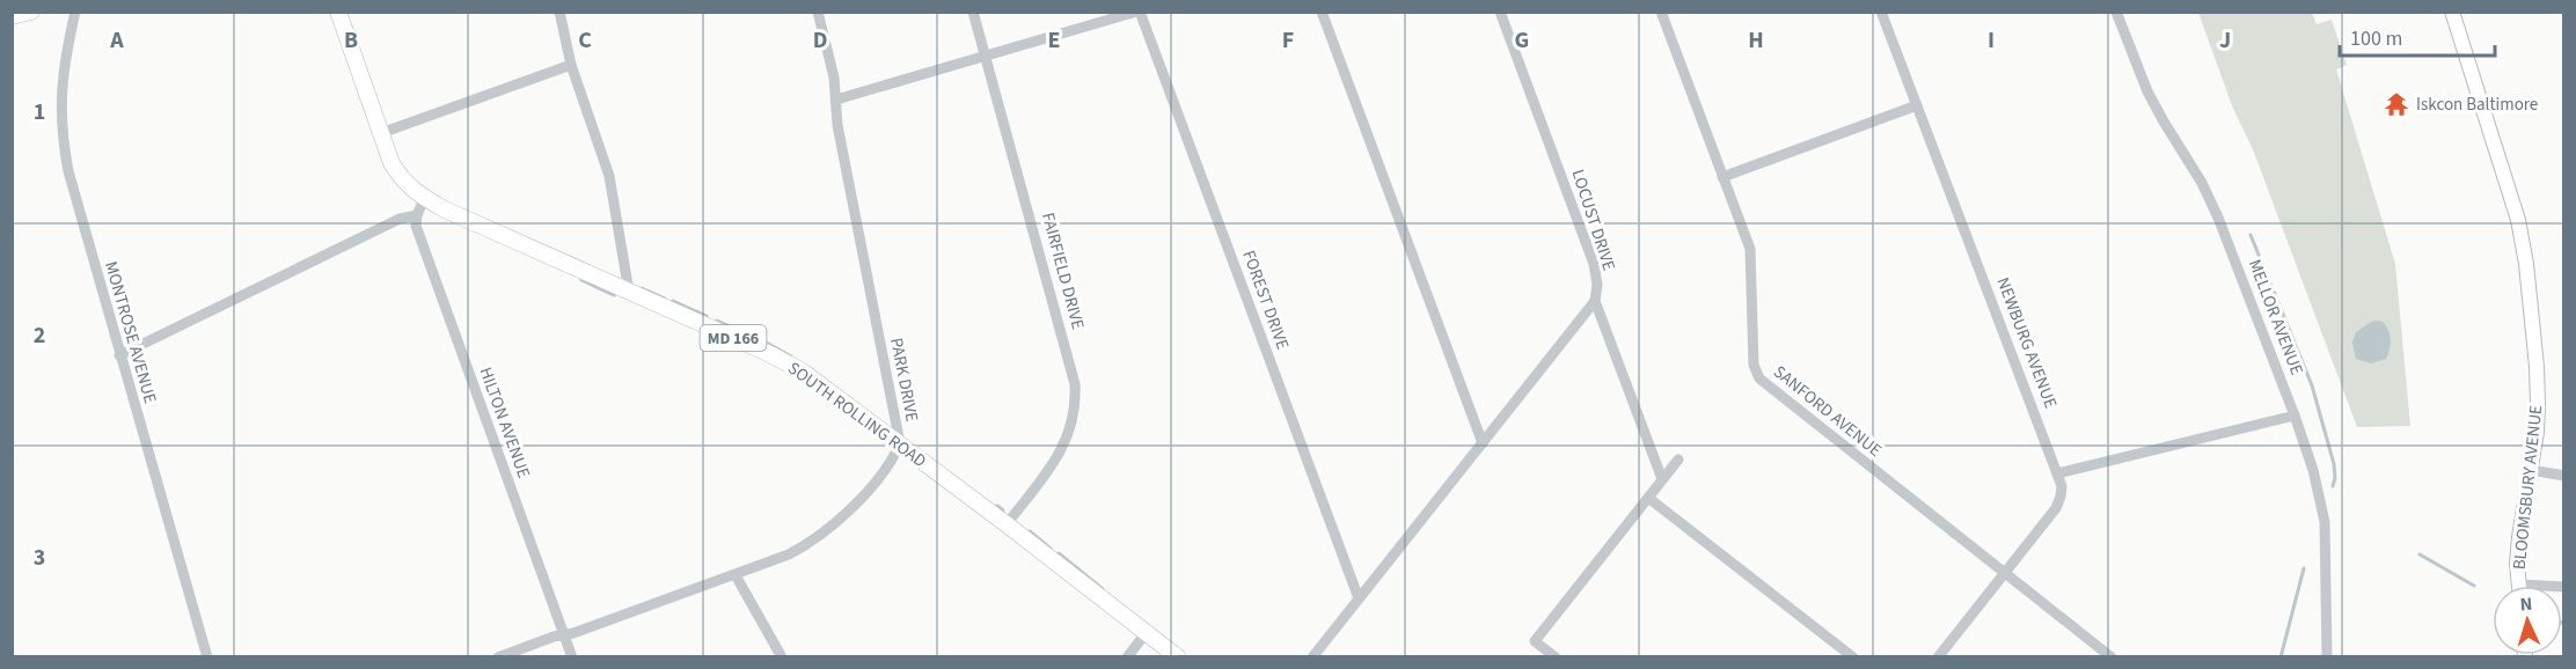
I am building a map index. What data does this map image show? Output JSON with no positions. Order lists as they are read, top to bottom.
{
  "streets": {
    "main road": ["MD 166", "SOUTH ROLLING ROAD", "BLOOMSBURY AVENUE"],
    "street": [
      "LOCUST DRIVE",
      "FAIRFIELD DRIVE",
      "FOREST DRIVE",
      "MELLOR AVENUE",
      "MONTROSE AVENUE",
      "NEWBURG AVENUE",
      "PARK DRIVE",
      "SANFORD AVENUE",
      "HILTON AVENUE"
    ]
  },
  "crossings": [
    ["FAIRFIELD DRIVE", "SOUTH ROLLING ROAD"],
    ["NEWBURG AVENUE", "SANFORD AVENUE"],
    ["PARK DRIVE", "SOUTH ROLLING ROAD"],
    ["PARK DRIVE", "HILTON AVENUE"]
  ],
  "places": {
    "temple": ["Iskcon Baltimore"]
  },
  "scale_bar": "100 m",
  "north": "top",
  "grid": {
    "columns": [
      "A",
      "B",
      "C",
      "D",
      "E",
      "F",
      "G",
      "H",
      "I",
      "J"
    ],
    "rows": ["1", "2", "3"]
  }
}
